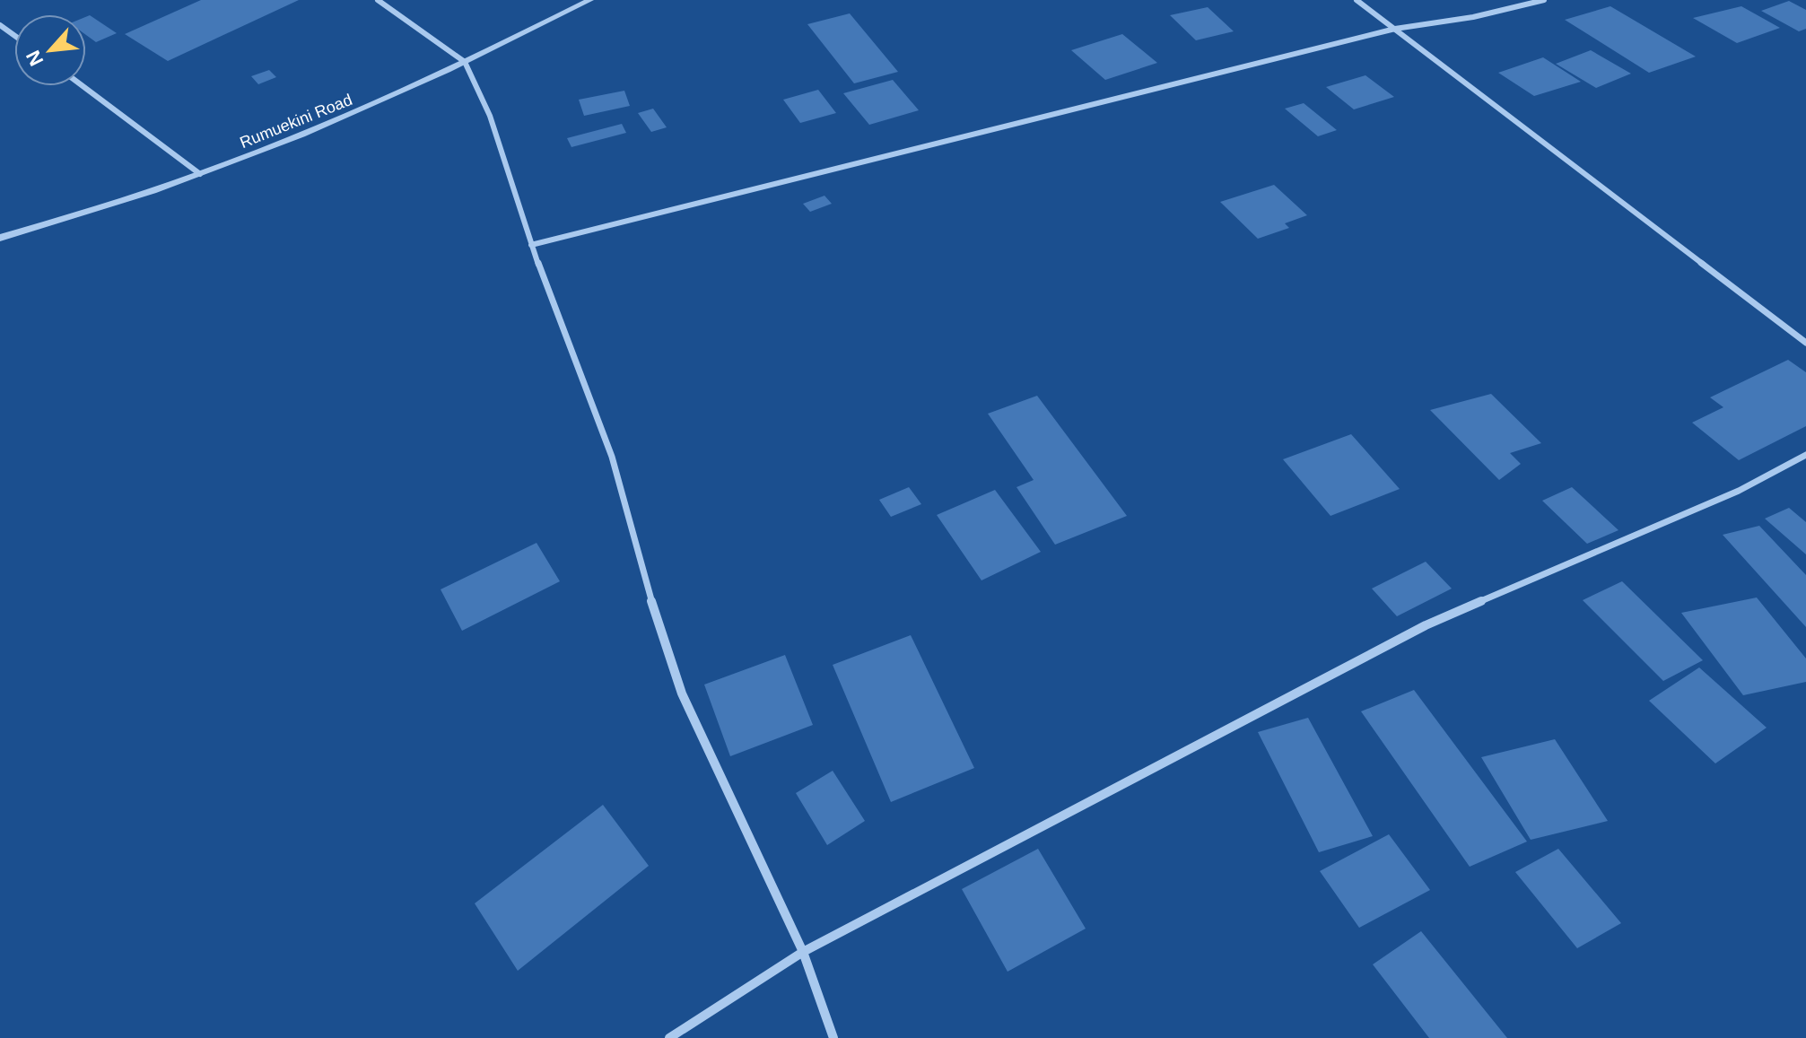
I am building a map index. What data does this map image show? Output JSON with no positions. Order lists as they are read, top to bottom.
{
  "streets": {
    "street": ["Rumuekini Road"]
  },
  "north": "bottom left"
}
